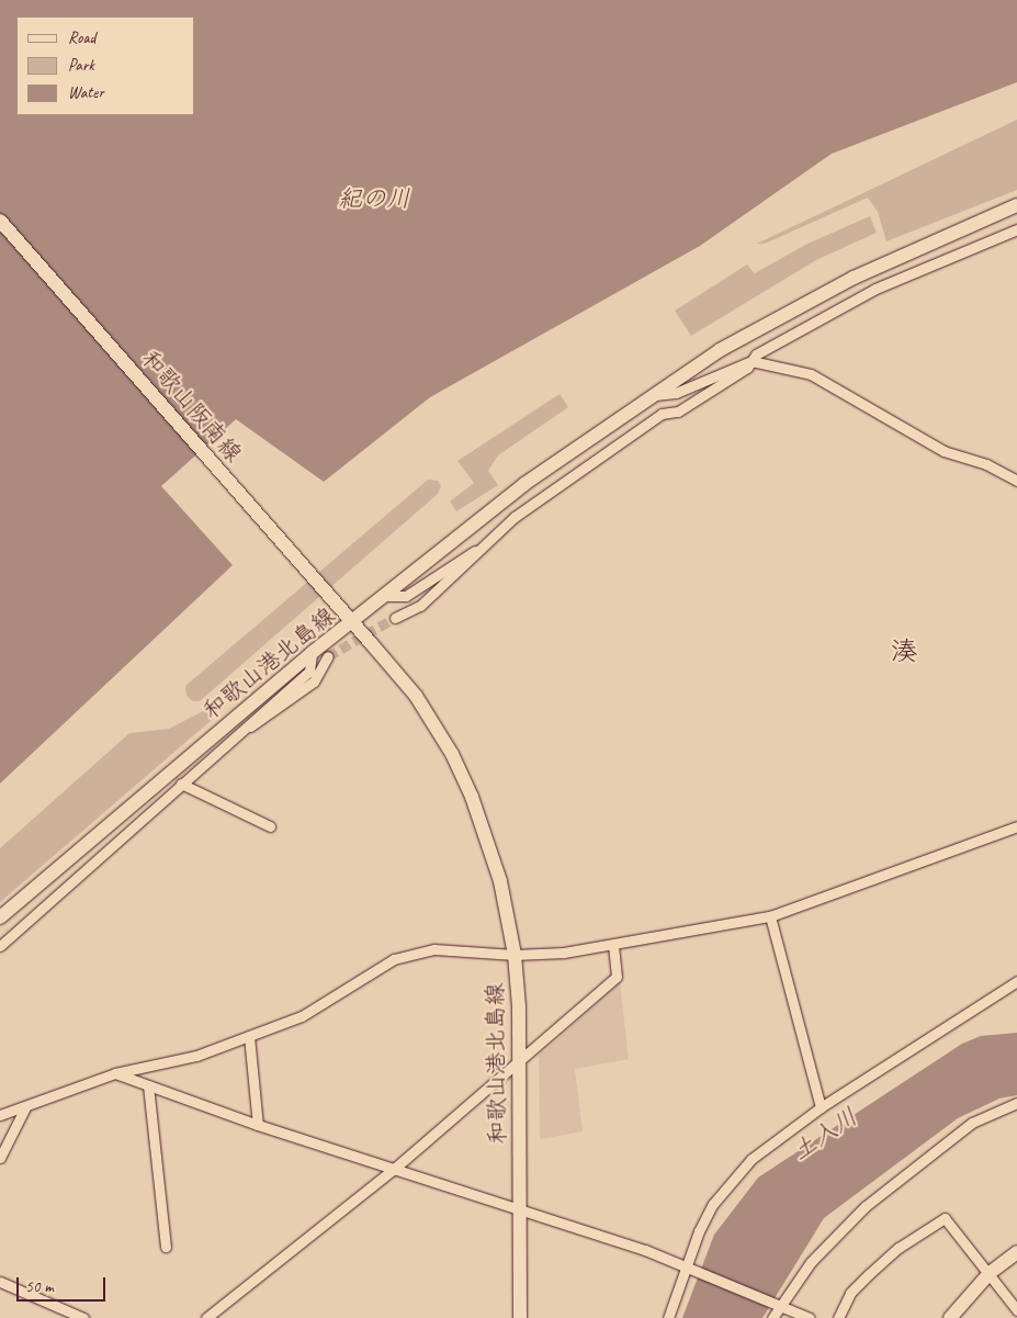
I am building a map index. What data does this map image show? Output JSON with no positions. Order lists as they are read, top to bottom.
{
  "streets": {
    "main road": ["和歌山阪南線", "和歌山港北島線"]
  },
  "crossings": [
    ["和歌山阪南線", "和歌山港北島線"]
  ],
  "districts": ["湊"],
  "water": ["紀の川", "土入川"],
  "legend": ["Road", "Park", "Water"],
  "scale_bar": "50 m"
}
